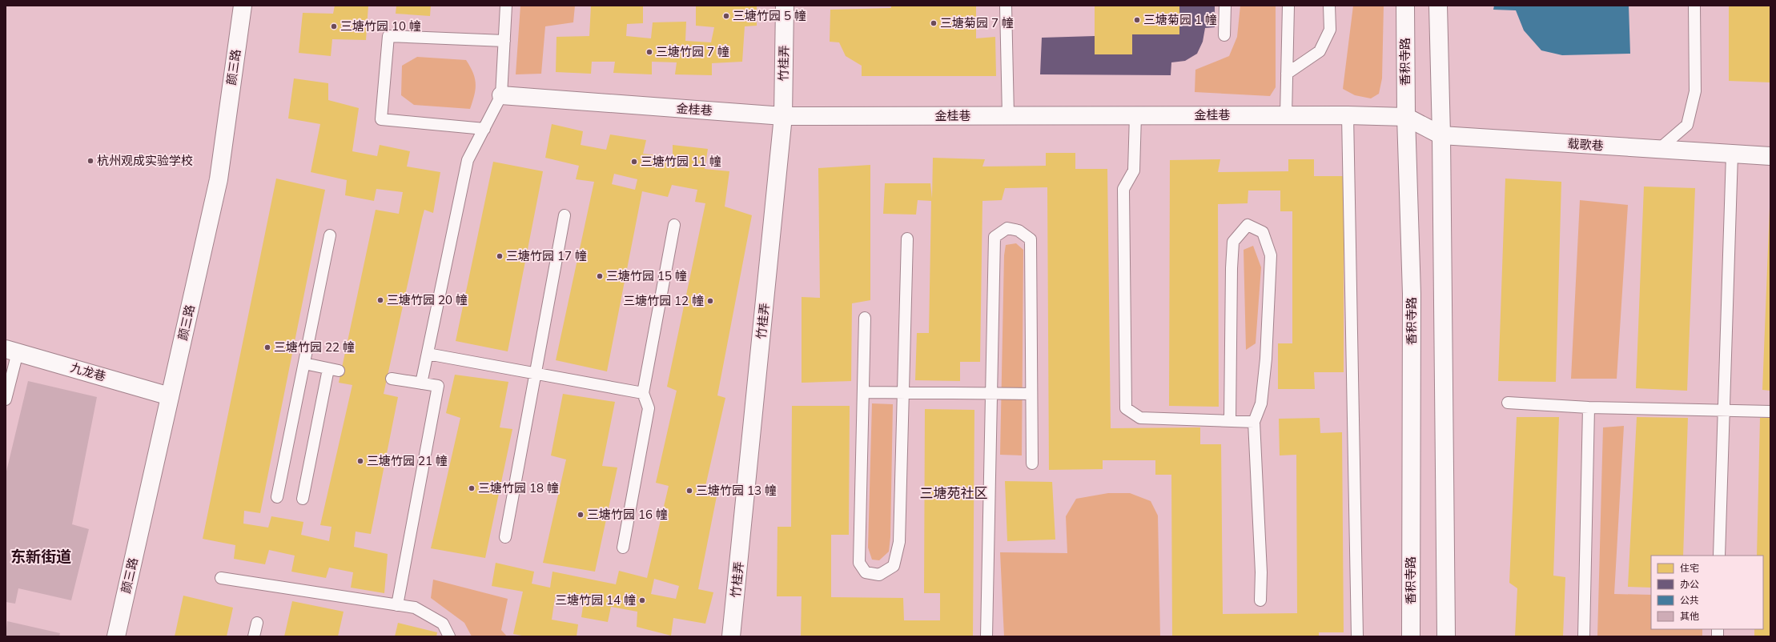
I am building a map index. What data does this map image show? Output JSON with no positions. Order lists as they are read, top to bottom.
{
  "streets": {
    "street": [
      "香积寺路",
      "竹桂弄",
      "颜三路",
      "金桂巷",
      "载歌巷",
      "九龙巷"
    ]
  },
  "crossings": [
    ["香积寺路", "金桂巷"],
    ["香积寺路", "载歌巷"],
    ["竹桂弄", "金桂巷"],
    ["颜三路", "九龙巷"],
    ["金桂巷", "载歌巷"]
  ],
  "districts": ["三塘苑社区", "东新街道"],
  "places": [
    "三塘竹园 5 幢",
    "三塘菊园 1 幢",
    "三塘菊园 7 幢",
    "三塘竹园 10 幢",
    "三塘竹园 7 幢",
    "杭州观成实验学校",
    "三塘竹园 11 幢",
    "三塘竹园 17 幢",
    "三塘竹园 15 幢",
    "三塘竹园 20 幢",
    "三塘竹园 12 幢",
    "三塘竹园 22 幢",
    "三塘竹园 21 幢",
    "三塘竹园 18 幢",
    "三塘竹园 13 幢",
    "三塘竹园 16 幢",
    "三塘竹园 14 幢"
  ],
  "legend": [
    "住宅",
    "办公",
    "公共",
    "其他"
  ]
}
